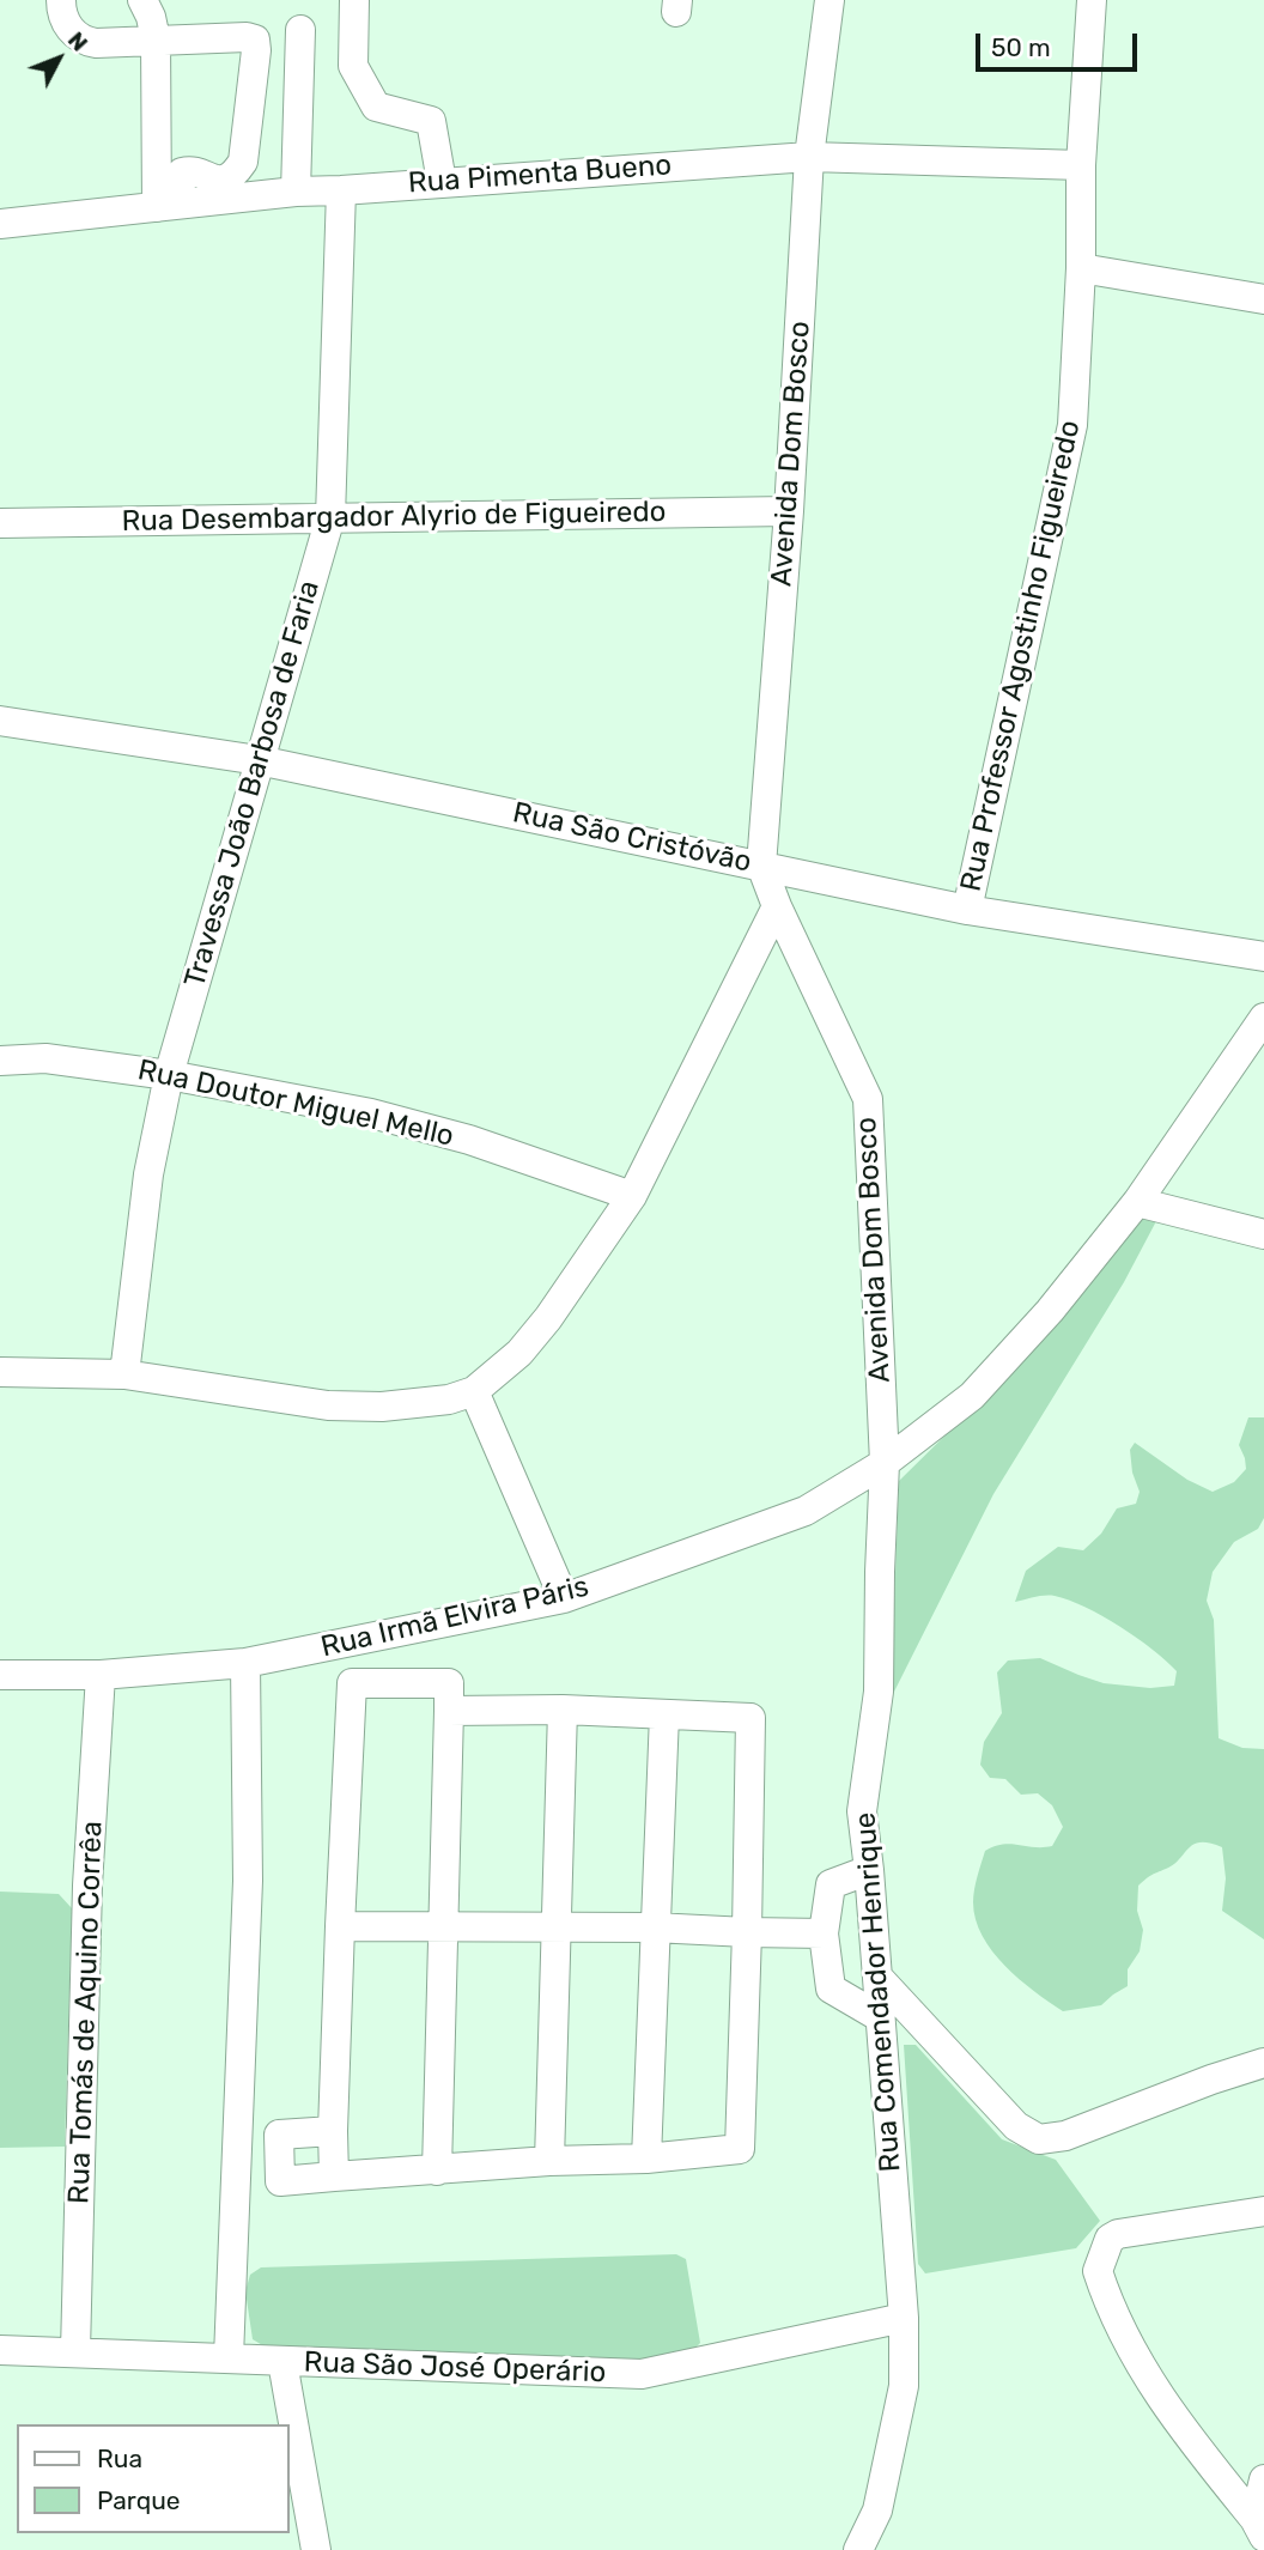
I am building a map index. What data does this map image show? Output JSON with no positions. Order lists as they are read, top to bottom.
{
  "streets": {
    "street": [
      "Rua Pimenta Bueno",
      "Avenida Dom Bosco",
      "Rua Desembargador Alyrio de Figueiredo",
      "Rua Professor Agostinho Figueiredo",
      "Travessa João Barbosa de Faria",
      "Rua São Cristóvão",
      "Rua Doutor Miguel Mello",
      "Rua Irmã Elvira Páris",
      "Rua Comendador Henrique",
      "Rua Tomás de Aquino Corrêa",
      "Rua São José Operário"
    ]
  },
  "crossings": [
    ["Rua Pimenta Bueno", "Avenida Dom Bosco"],
    ["Rua Pimenta Bueno", "Rua Professor Agostinho Figueiredo"],
    ["Rua Pimenta Bueno", "Travessa João Barbosa de Faria"],
    ["Avenida Dom Bosco", "Rua Desembargador Alyrio de Figueiredo"],
    ["Avenida Dom Bosco", "Rua São Cristóvão"],
    ["Avenida Dom Bosco", "Rua Irmã Elvira Páris"],
    ["Avenida Dom Bosco", "Rua Comendador Henrique"],
    ["Rua Desembargador Alyrio de Figueiredo", "Travessa João Barbosa de Faria"],
    ["Rua Professor Agostinho Figueiredo", "Rua São Cristóvão"],
    ["Travessa João Barbosa de Faria", "Rua São Cristóvão"],
    ["Travessa João Barbosa de Faria", "Rua Doutor Miguel Mello"],
    ["Rua Irmã Elvira Páris", "Rua Comendador Henrique"],
    ["Rua Irmã Elvira Páris", "Rua Tomás de Aquino Corrêa"],
    ["Rua Comendador Henrique", "Rua São José Operário"],
    ["Rua Tomás de Aquino Corrêa", "Rua São José Operário"]
  ],
  "legend": ["Rua", "Parque"],
  "scale_bar": "50 m",
  "north": "top right"
}
